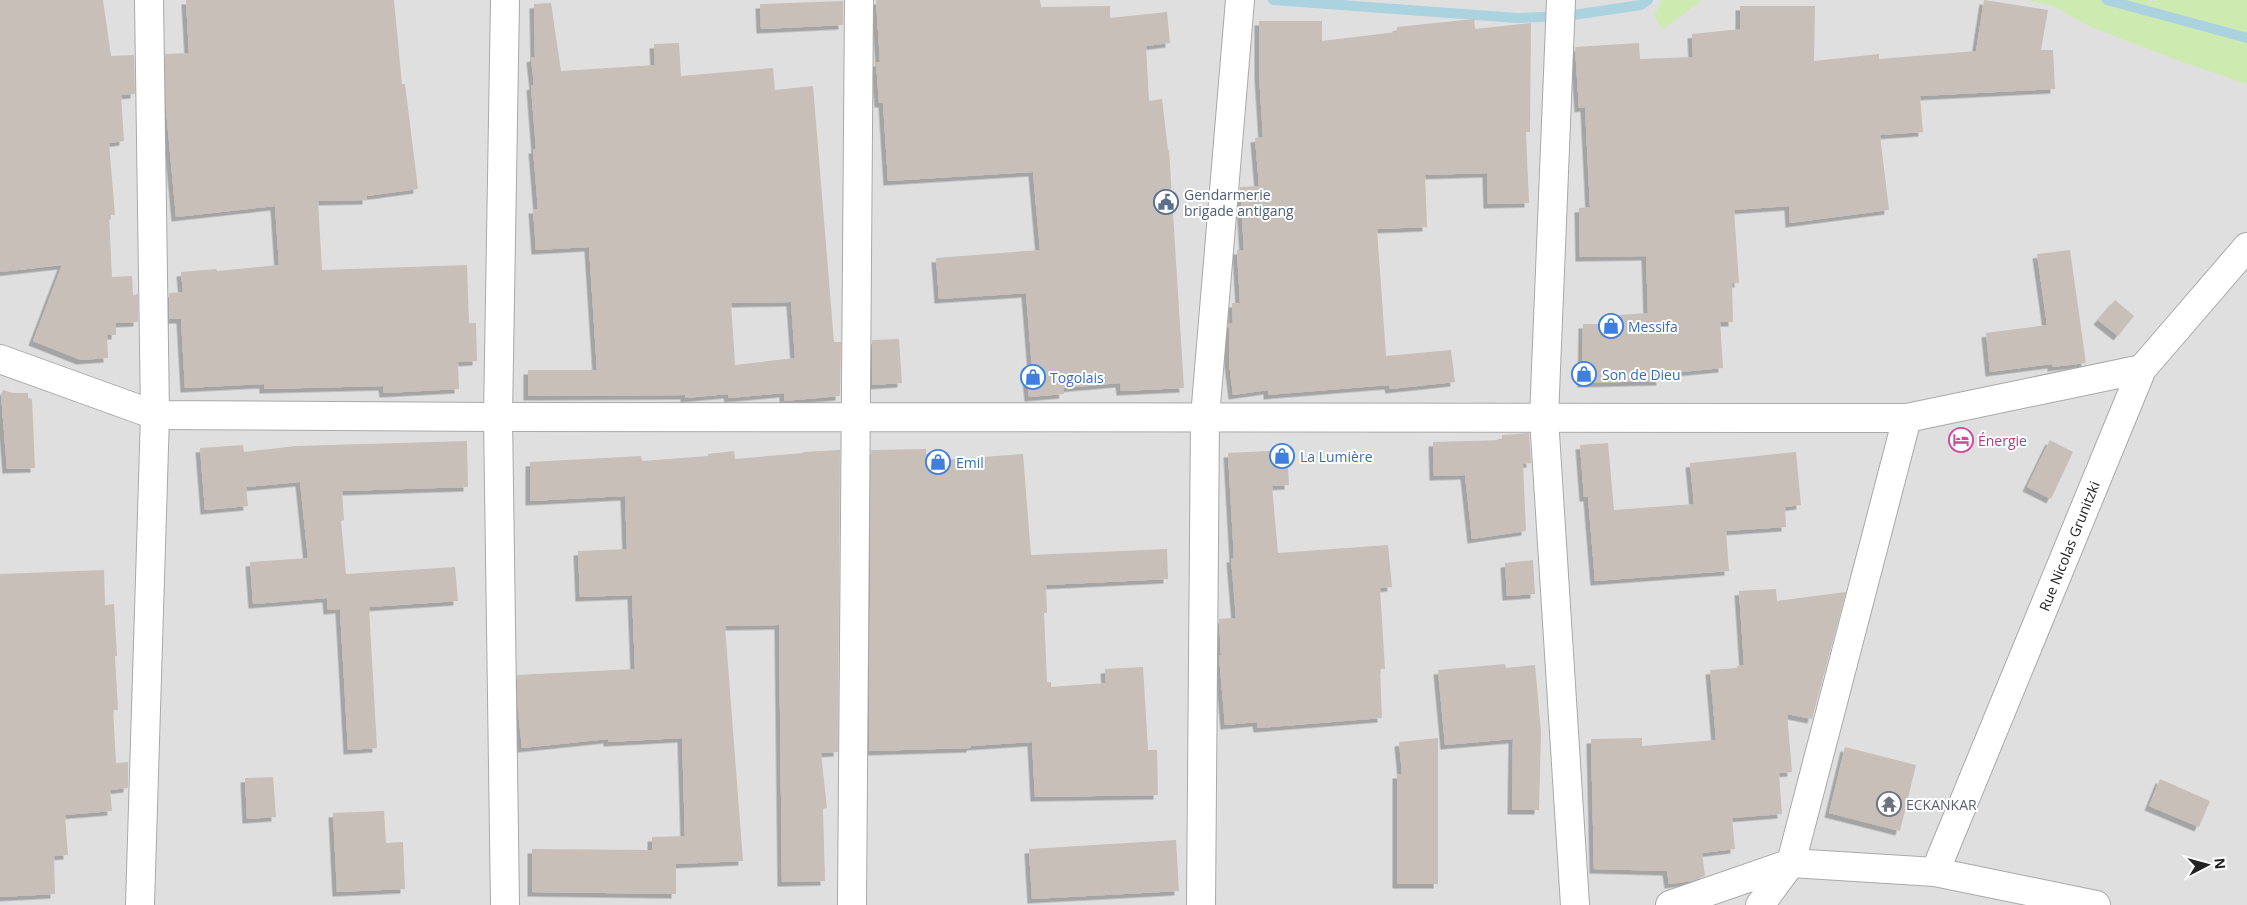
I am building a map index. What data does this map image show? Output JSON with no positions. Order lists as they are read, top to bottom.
{
  "streets": {
    "street": ["Rue Nicolas Grunitzki"]
  },
  "places": {
    "public building": ["Gendarmerie brigade antigang"],
    "shop": [
      "Messifa",
      "Son de Dieu",
      "Togolais",
      "La Lumière",
      "Emil"
    ],
    "hotel": ["Énergie"],
    "temple": ["ECKANKAR"]
  },
  "north": "right"
}
